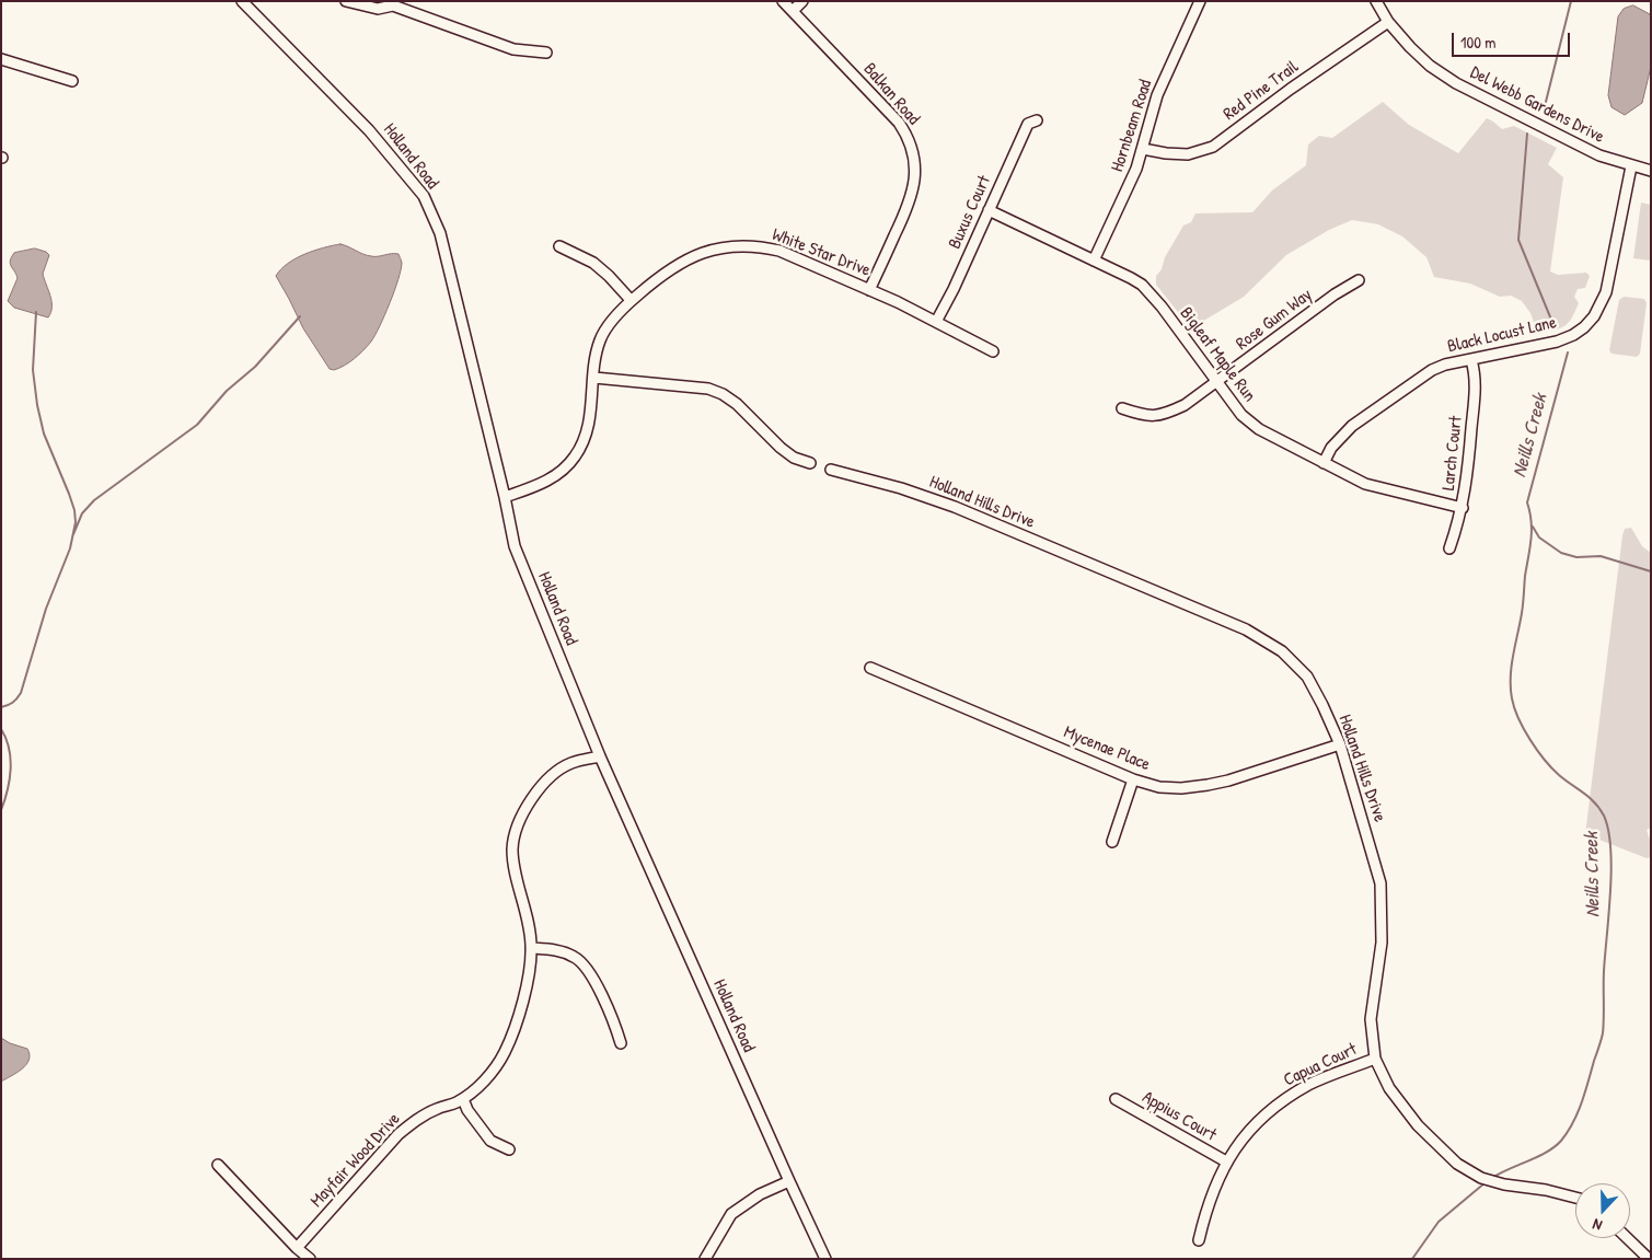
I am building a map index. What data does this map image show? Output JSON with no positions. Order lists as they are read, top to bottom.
{
  "streets": {
    "street": [
      "Red Pine Trail",
      "Balkan Road",
      "Del Webb Gardens Drive",
      "Hornbeam Road",
      "Holland Road",
      "Buxus Court",
      "White Star Drive",
      "Rose Gum Way",
      "Black Locust Lane",
      "Bigleaf Maple Run",
      "Larch Court",
      "Holland Hills Drive",
      "Mycenae Place",
      "Capua Court",
      "Appius Court",
      "Mayfair Wood Drive"
    ]
  },
  "crossings": [
    ["Red Pine Trail", "Del Webb Gardens Drive"],
    ["Red Pine Trail", "Hornbeam Road"],
    ["Balkan Road", "White Star Drive"],
    ["Del Webb Gardens Drive", "Black Locust Lane"],
    ["Hornbeam Road", "Bigleaf Maple Run"],
    ["Holland Road", "White Star Drive"],
    ["Holland Road", "Mayfair Wood Drive"],
    ["Buxus Court", "White Star Drive"],
    ["Buxus Court", "Bigleaf Maple Run"],
    ["Rose Gum Way", "Bigleaf Maple Run"],
    ["Black Locust Lane", "Bigleaf Maple Run"],
    ["Black Locust Lane", "Larch Court"],
    ["Bigleaf Maple Run", "Larch Court"],
    ["Holland Hills Drive", "Mycenae Place"],
    ["Holland Hills Drive", "Capua Court"],
    ["Capua Court", "Appius Court"]
  ],
  "water": ["Neills Creek"],
  "scale_bar": "100 m",
  "north": "bottom"
}
